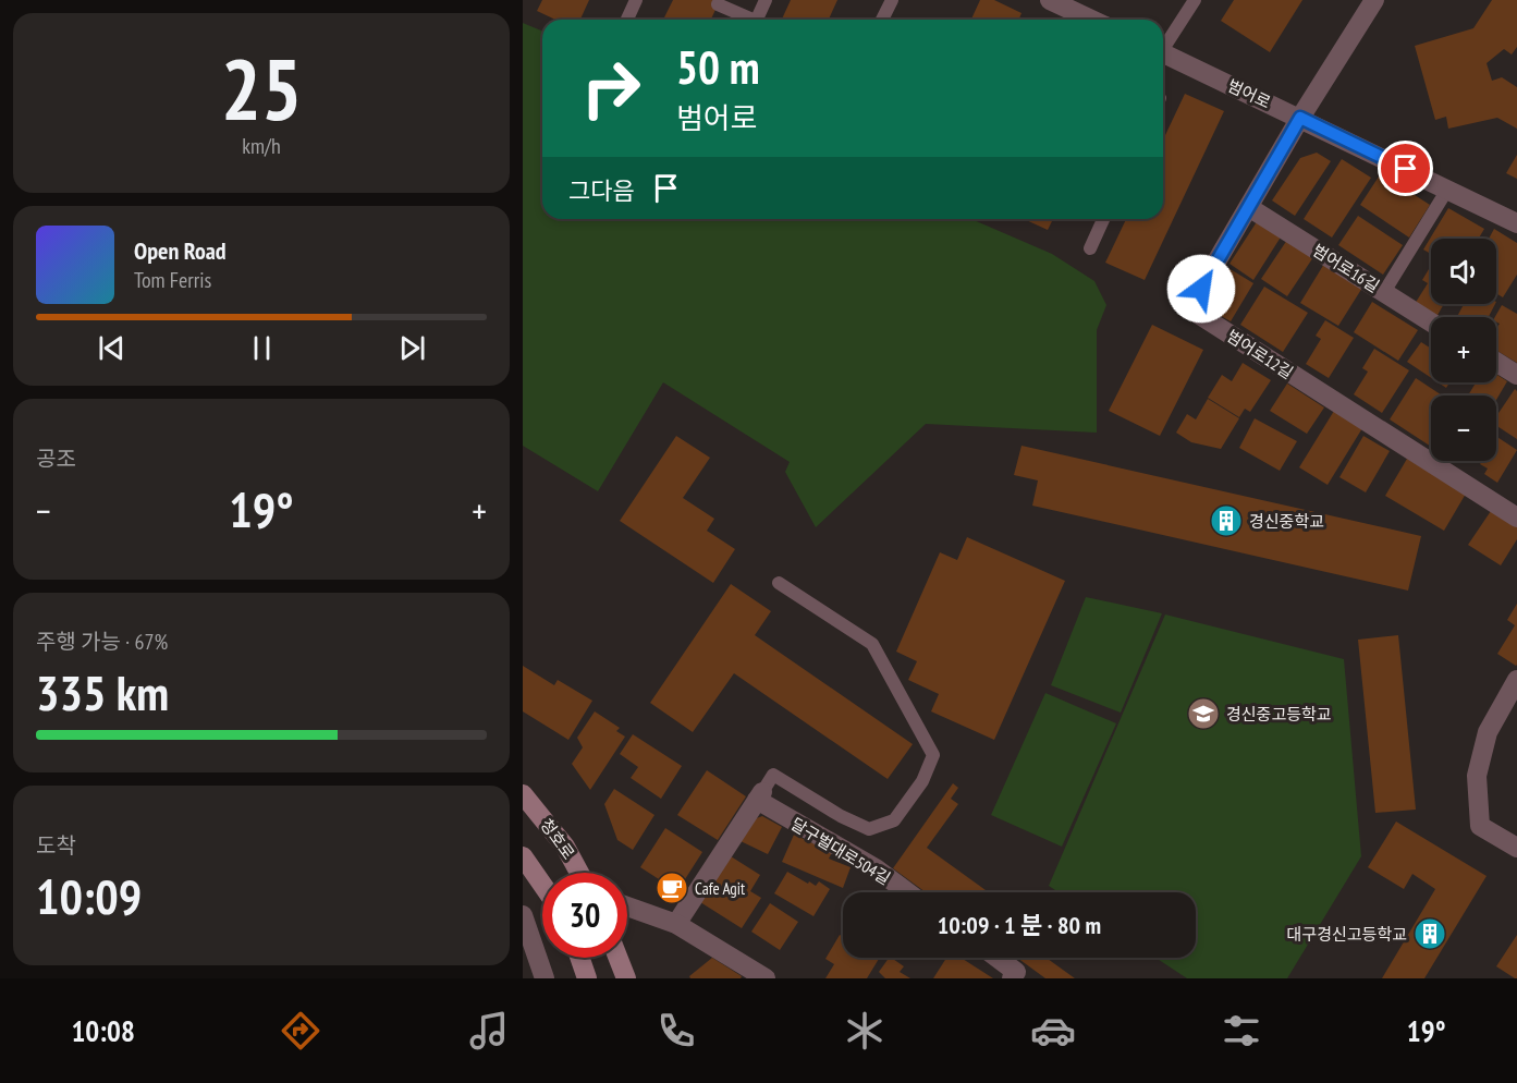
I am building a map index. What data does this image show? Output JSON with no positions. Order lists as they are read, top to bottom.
{
  "streets": {
    "main road": ["청호로"],
    "street": [
      "범어로",
      "범어로16길",
      "범어로12길",
      "달구벌대로504길"
    ]
  },
  "crossings": [
    ["범어로", "범어로12길"],
    ["범어로16길", "범어로12길"]
  ],
  "places": {
    "building": ["경신중학교", "대구경신고등학교"],
    "school or university": ["경신중고등학교"],
    "cafe": ["Cafe Agit"]
  },
  "page": {
    "tile": [
      ["25", "km/h"],
      "공조",
      ["주행 가능 · 67%", "335 km"],
      ["도착", "10:09"]
    ],
    "turn": ["50 m", "범어로"],
    "then": "그다음",
    "song": ["Open Road", "Tom Ferris"],
    "map_buttons": ["+", "−"],
    "heat": ["−", "19°", "+"],
    "limit": "30",
    "trip": "10:09 · 1 분 · 80 m",
    "tabs": ["10:08", "19°"]
  }
}
